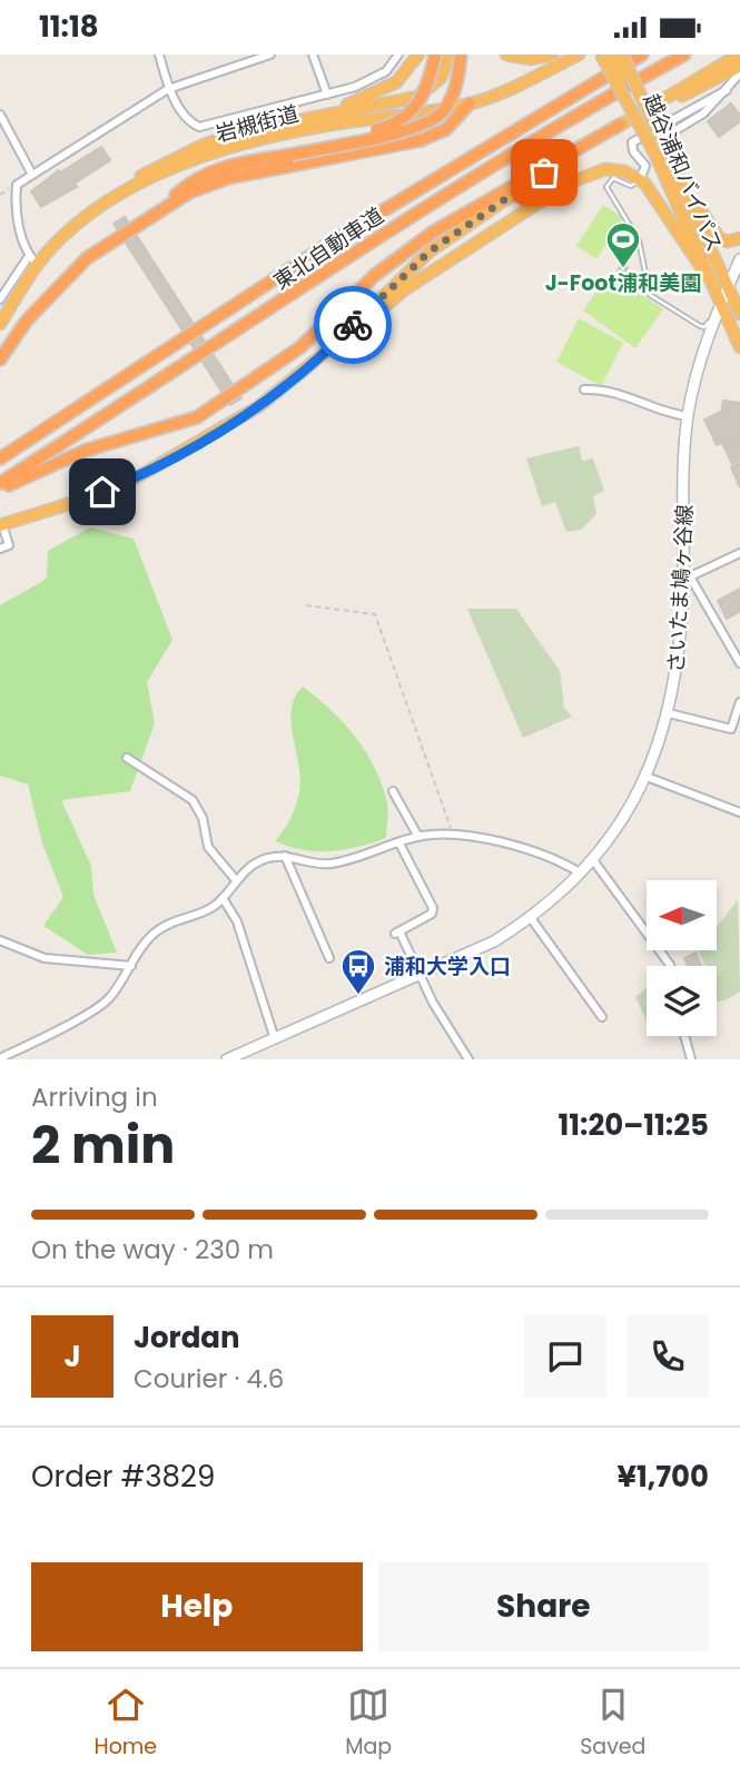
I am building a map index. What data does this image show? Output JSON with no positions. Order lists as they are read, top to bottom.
{
  "streets": {
    "highway": ["岩槻街道", "越谷浦和バイパス", "東北自動車道"],
    "main road": ["さいたま鳩ヶ谷線"]
  },
  "crossings": [
    ["越谷浦和バイパス", "さいたま鳩ヶ谷線"]
  ],
  "places": {
    "sports": ["J-Foot浦和美園"],
    "bus stop": ["浦和大学入口"]
  },
  "north": "left",
  "page": {
    "status": "11:18",
    "heading": ["2 min", "Arriving in", "11:20–11:25"],
    "panel": [
      "Jordan",
      "Courier · 4.6",
      "Order #3829",
      "¥1,700"
    ],
    "bar": "On the way · 230 m",
    "round": "J",
    "buttons": ["Help", "Share"],
    "tabs": ["Home", "Map", "Saved"]
  }
}
